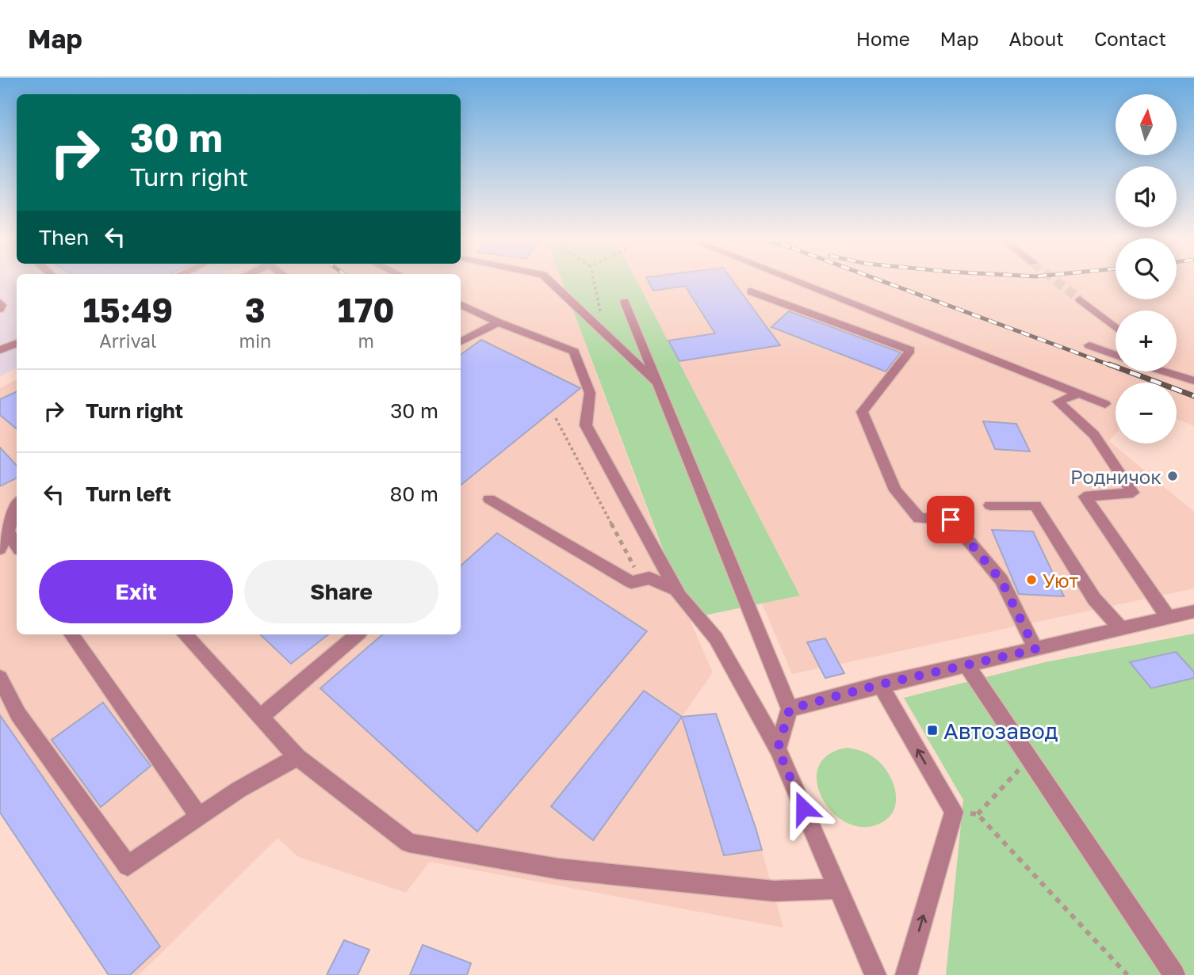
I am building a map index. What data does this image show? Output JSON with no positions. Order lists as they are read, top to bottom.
{
  "places": {
    "other": ["Родничок", "Уют"],
    "transit": ["Автозавод"]
  },
  "north": "top",
  "page": {
    "header": "Map",
    "nav": [
      "Home",
      "Map",
      "About",
      "Contact"
    ],
    "map_buttons": ["+", "−"],
    "turn": ["30 m", "Turn right"],
    "then": "Then",
    "eta": [
      "15:49",
      "Arrival",
      "3",
      "min",
      "170",
      "m"
    ],
    "list": [
      {
        "name": "Turn right",
        "value": "30 m"
      },
      {
        "name": "Turn left",
        "value": "80 m"
      }
    ],
    "buttons": ["Exit", "Share"]
  }
}
